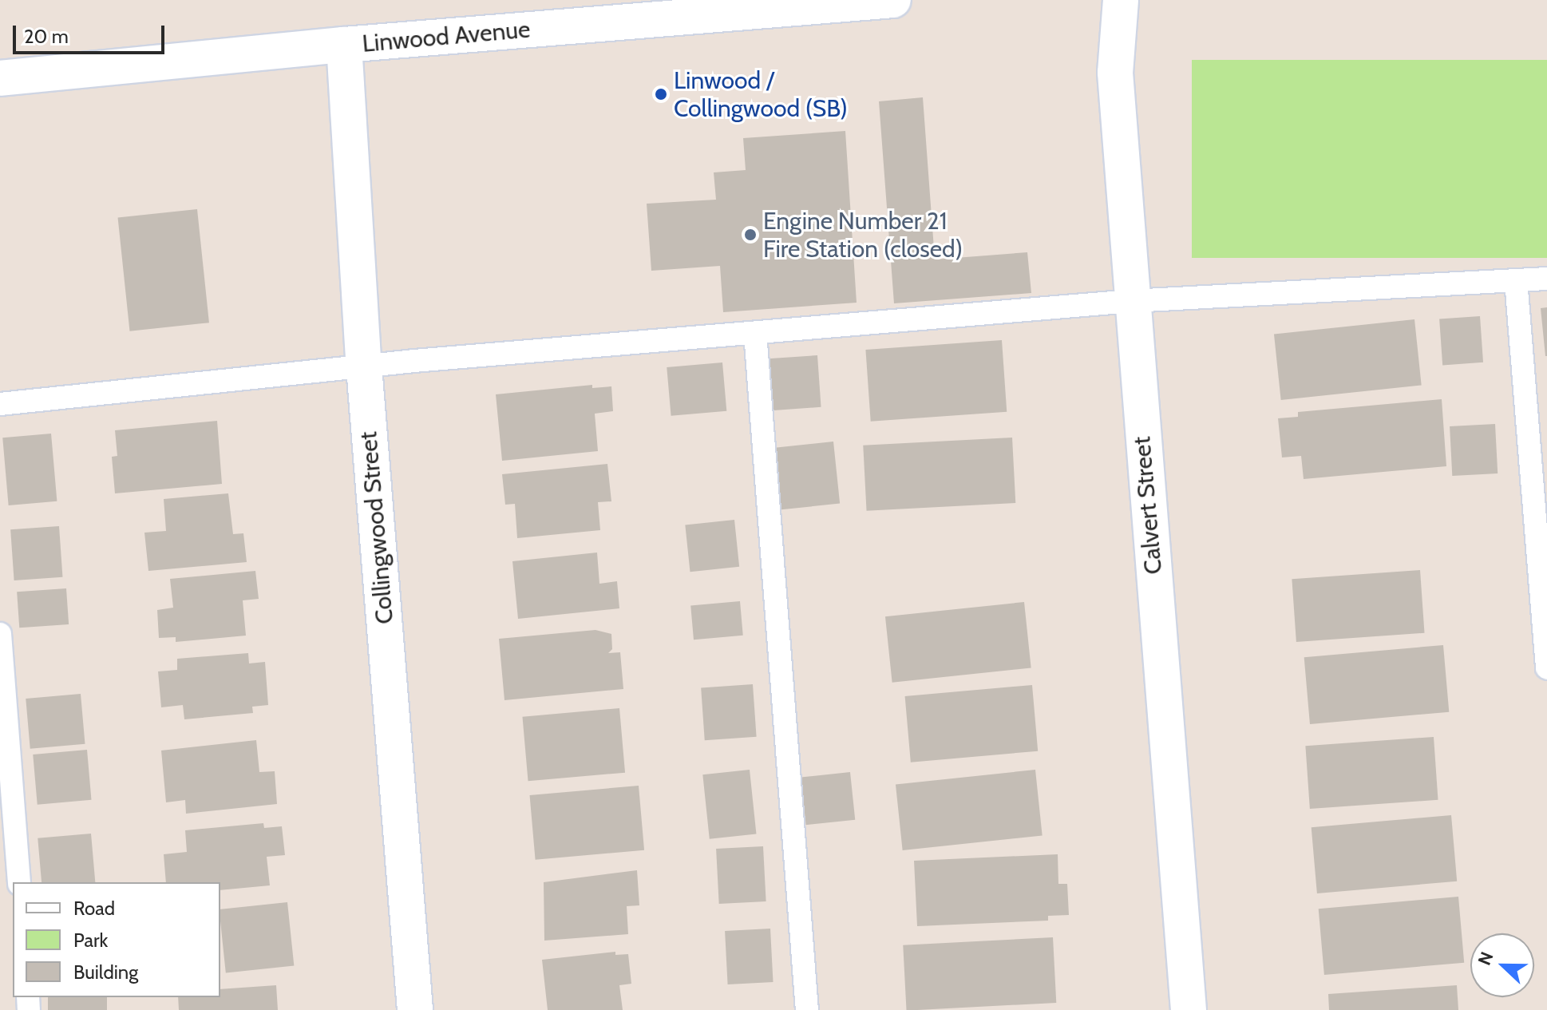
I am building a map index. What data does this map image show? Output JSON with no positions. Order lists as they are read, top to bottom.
{
  "streets": {
    "street": ["Linwood Avenue", "Calvert Street", "Collingwood Street"]
  },
  "crossings": [
    ["Linwood Avenue", "Collingwood Street"]
  ],
  "places": ["Linwood / Collingwood (SB)", "Engine Number 21 Fire Station (closed)"],
  "legend": ["Road", "Park", "Building"],
  "scale_bar": "20 m",
  "north": "left"
}
